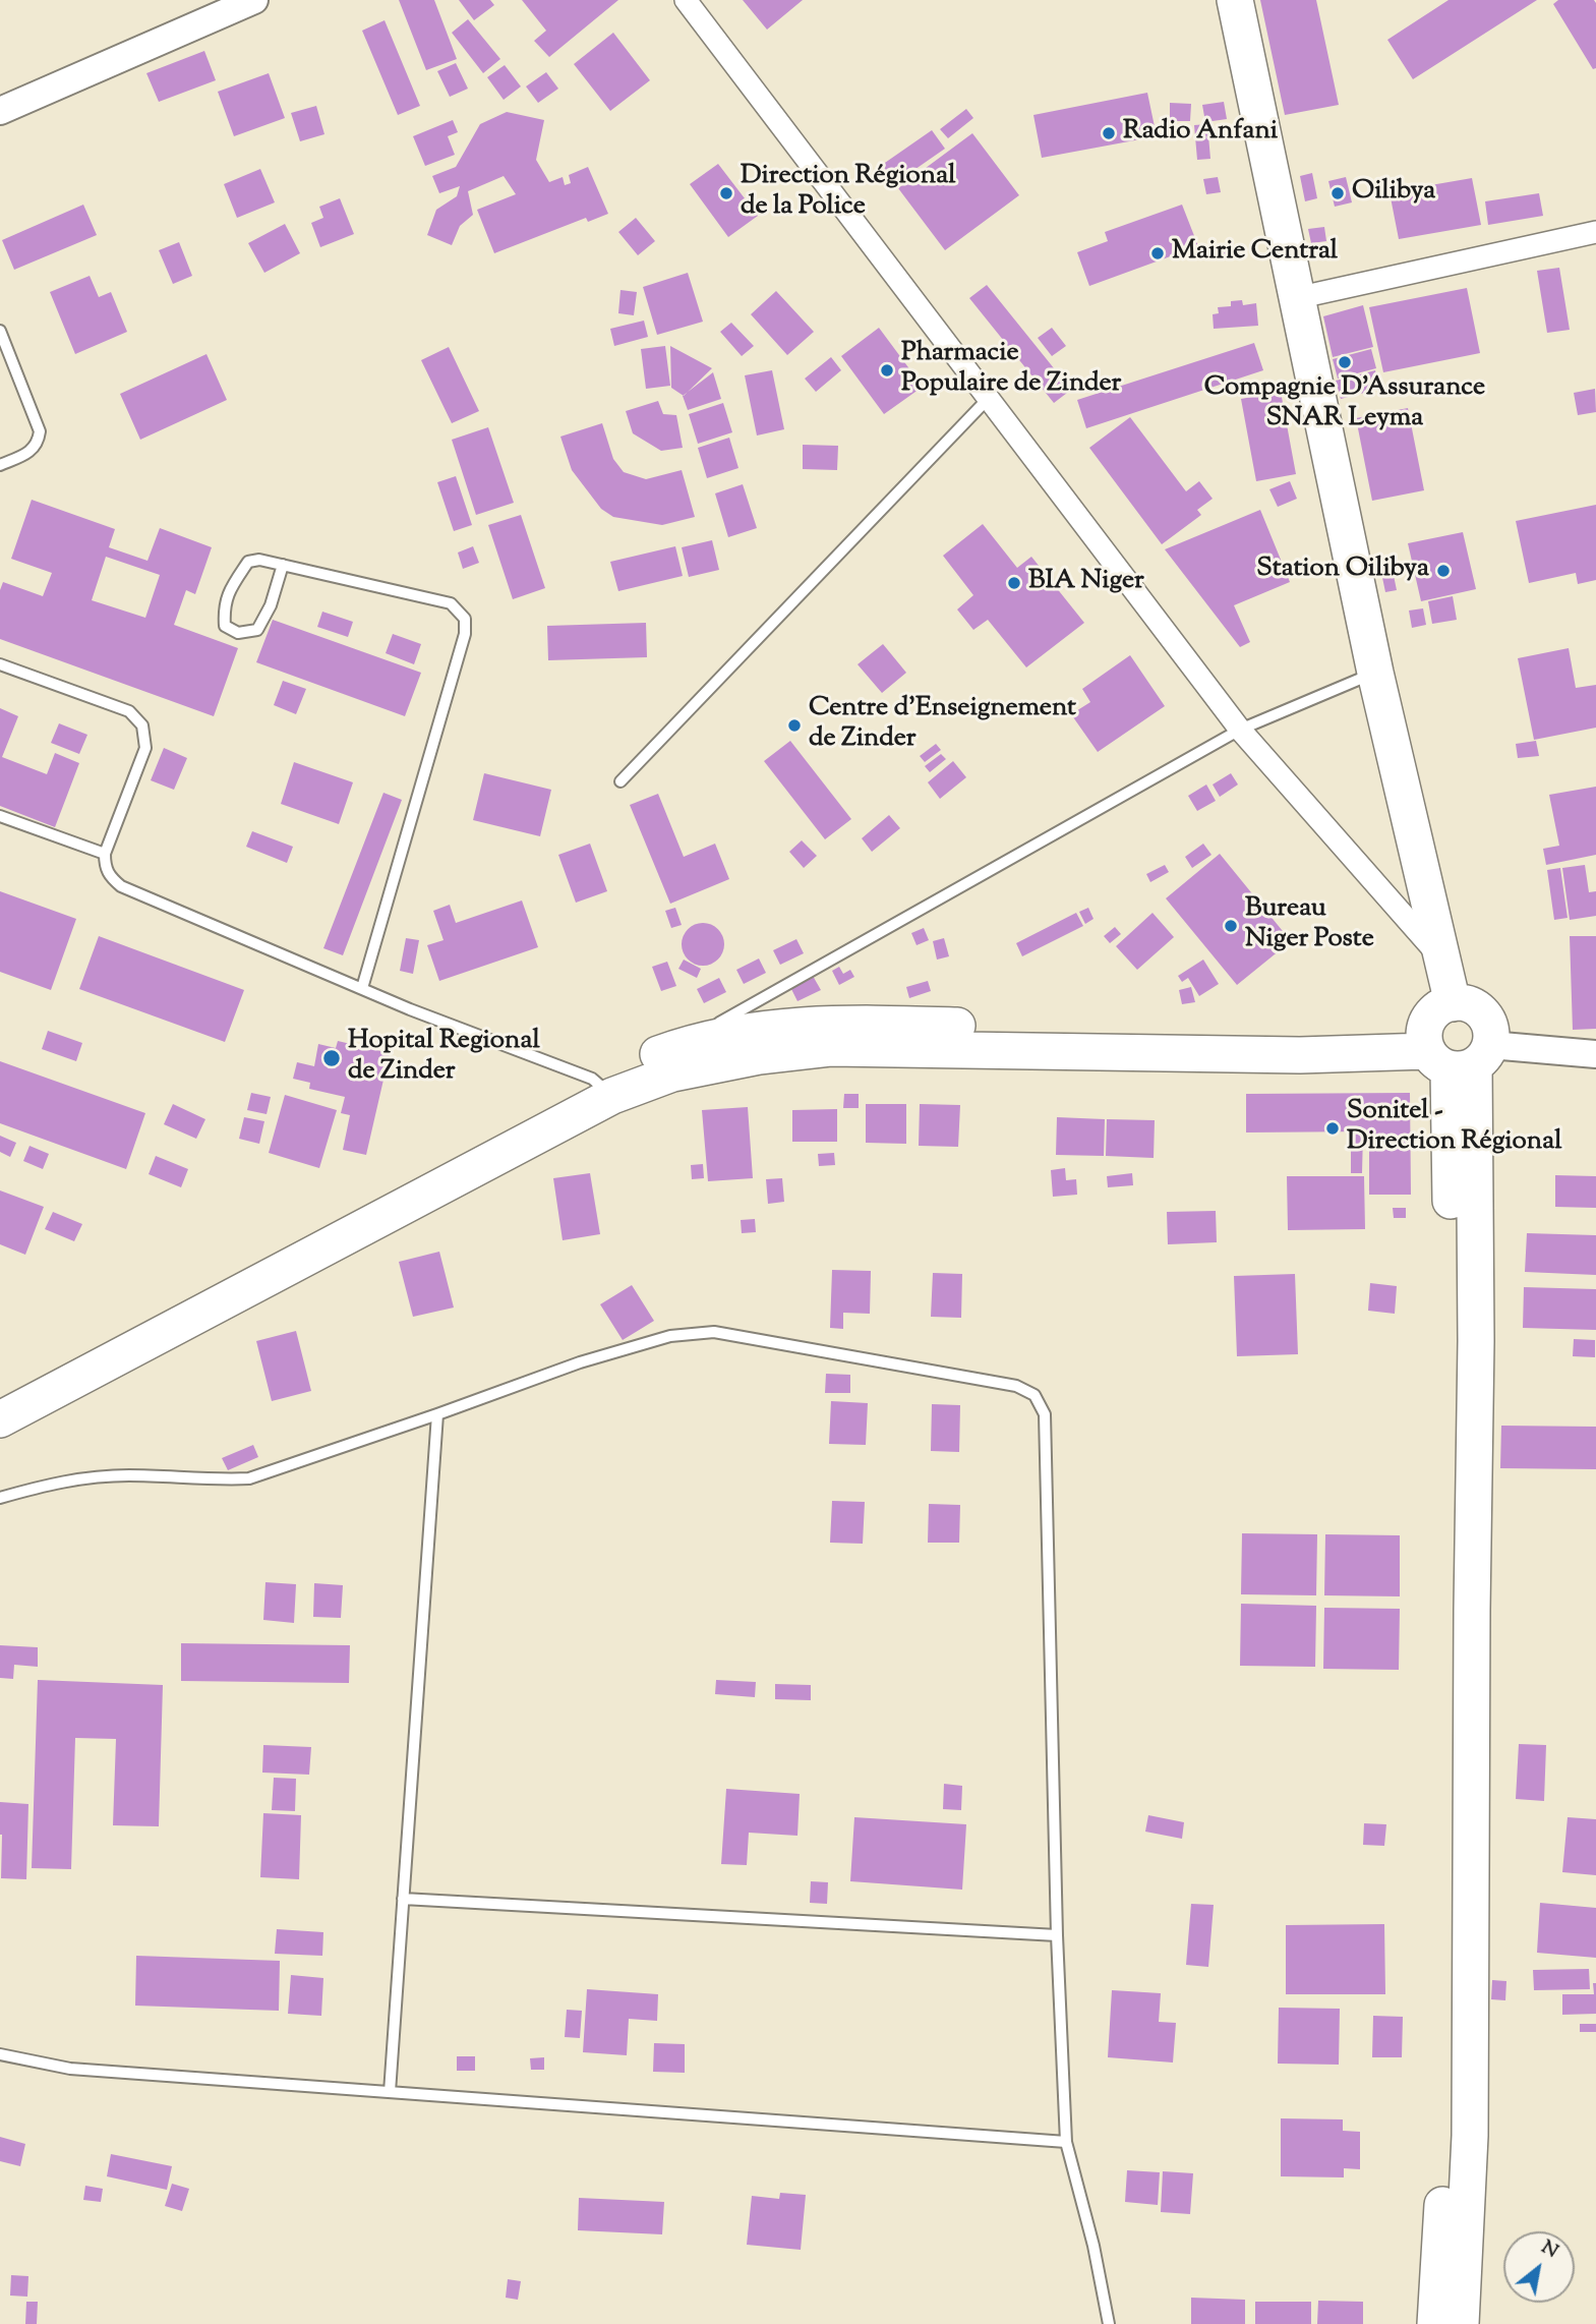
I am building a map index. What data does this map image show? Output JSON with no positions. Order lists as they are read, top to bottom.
{
  "places": [
    "Radio Anfani",
    "Direction Régional de la Police",
    "Oilibya",
    "Mairie Central",
    "Compagnie D’Assurance SNAR Leyma",
    "Pharmacie Populaire de Zinder",
    "Station Oilibya",
    "BIA Niger",
    "Centre d'Enseignement de Zinder",
    "Bureau Niger Poste",
    "Hopital Regional de Zinder",
    "Sonitel - Direction Régional"
  ],
  "north": "top right"
}
